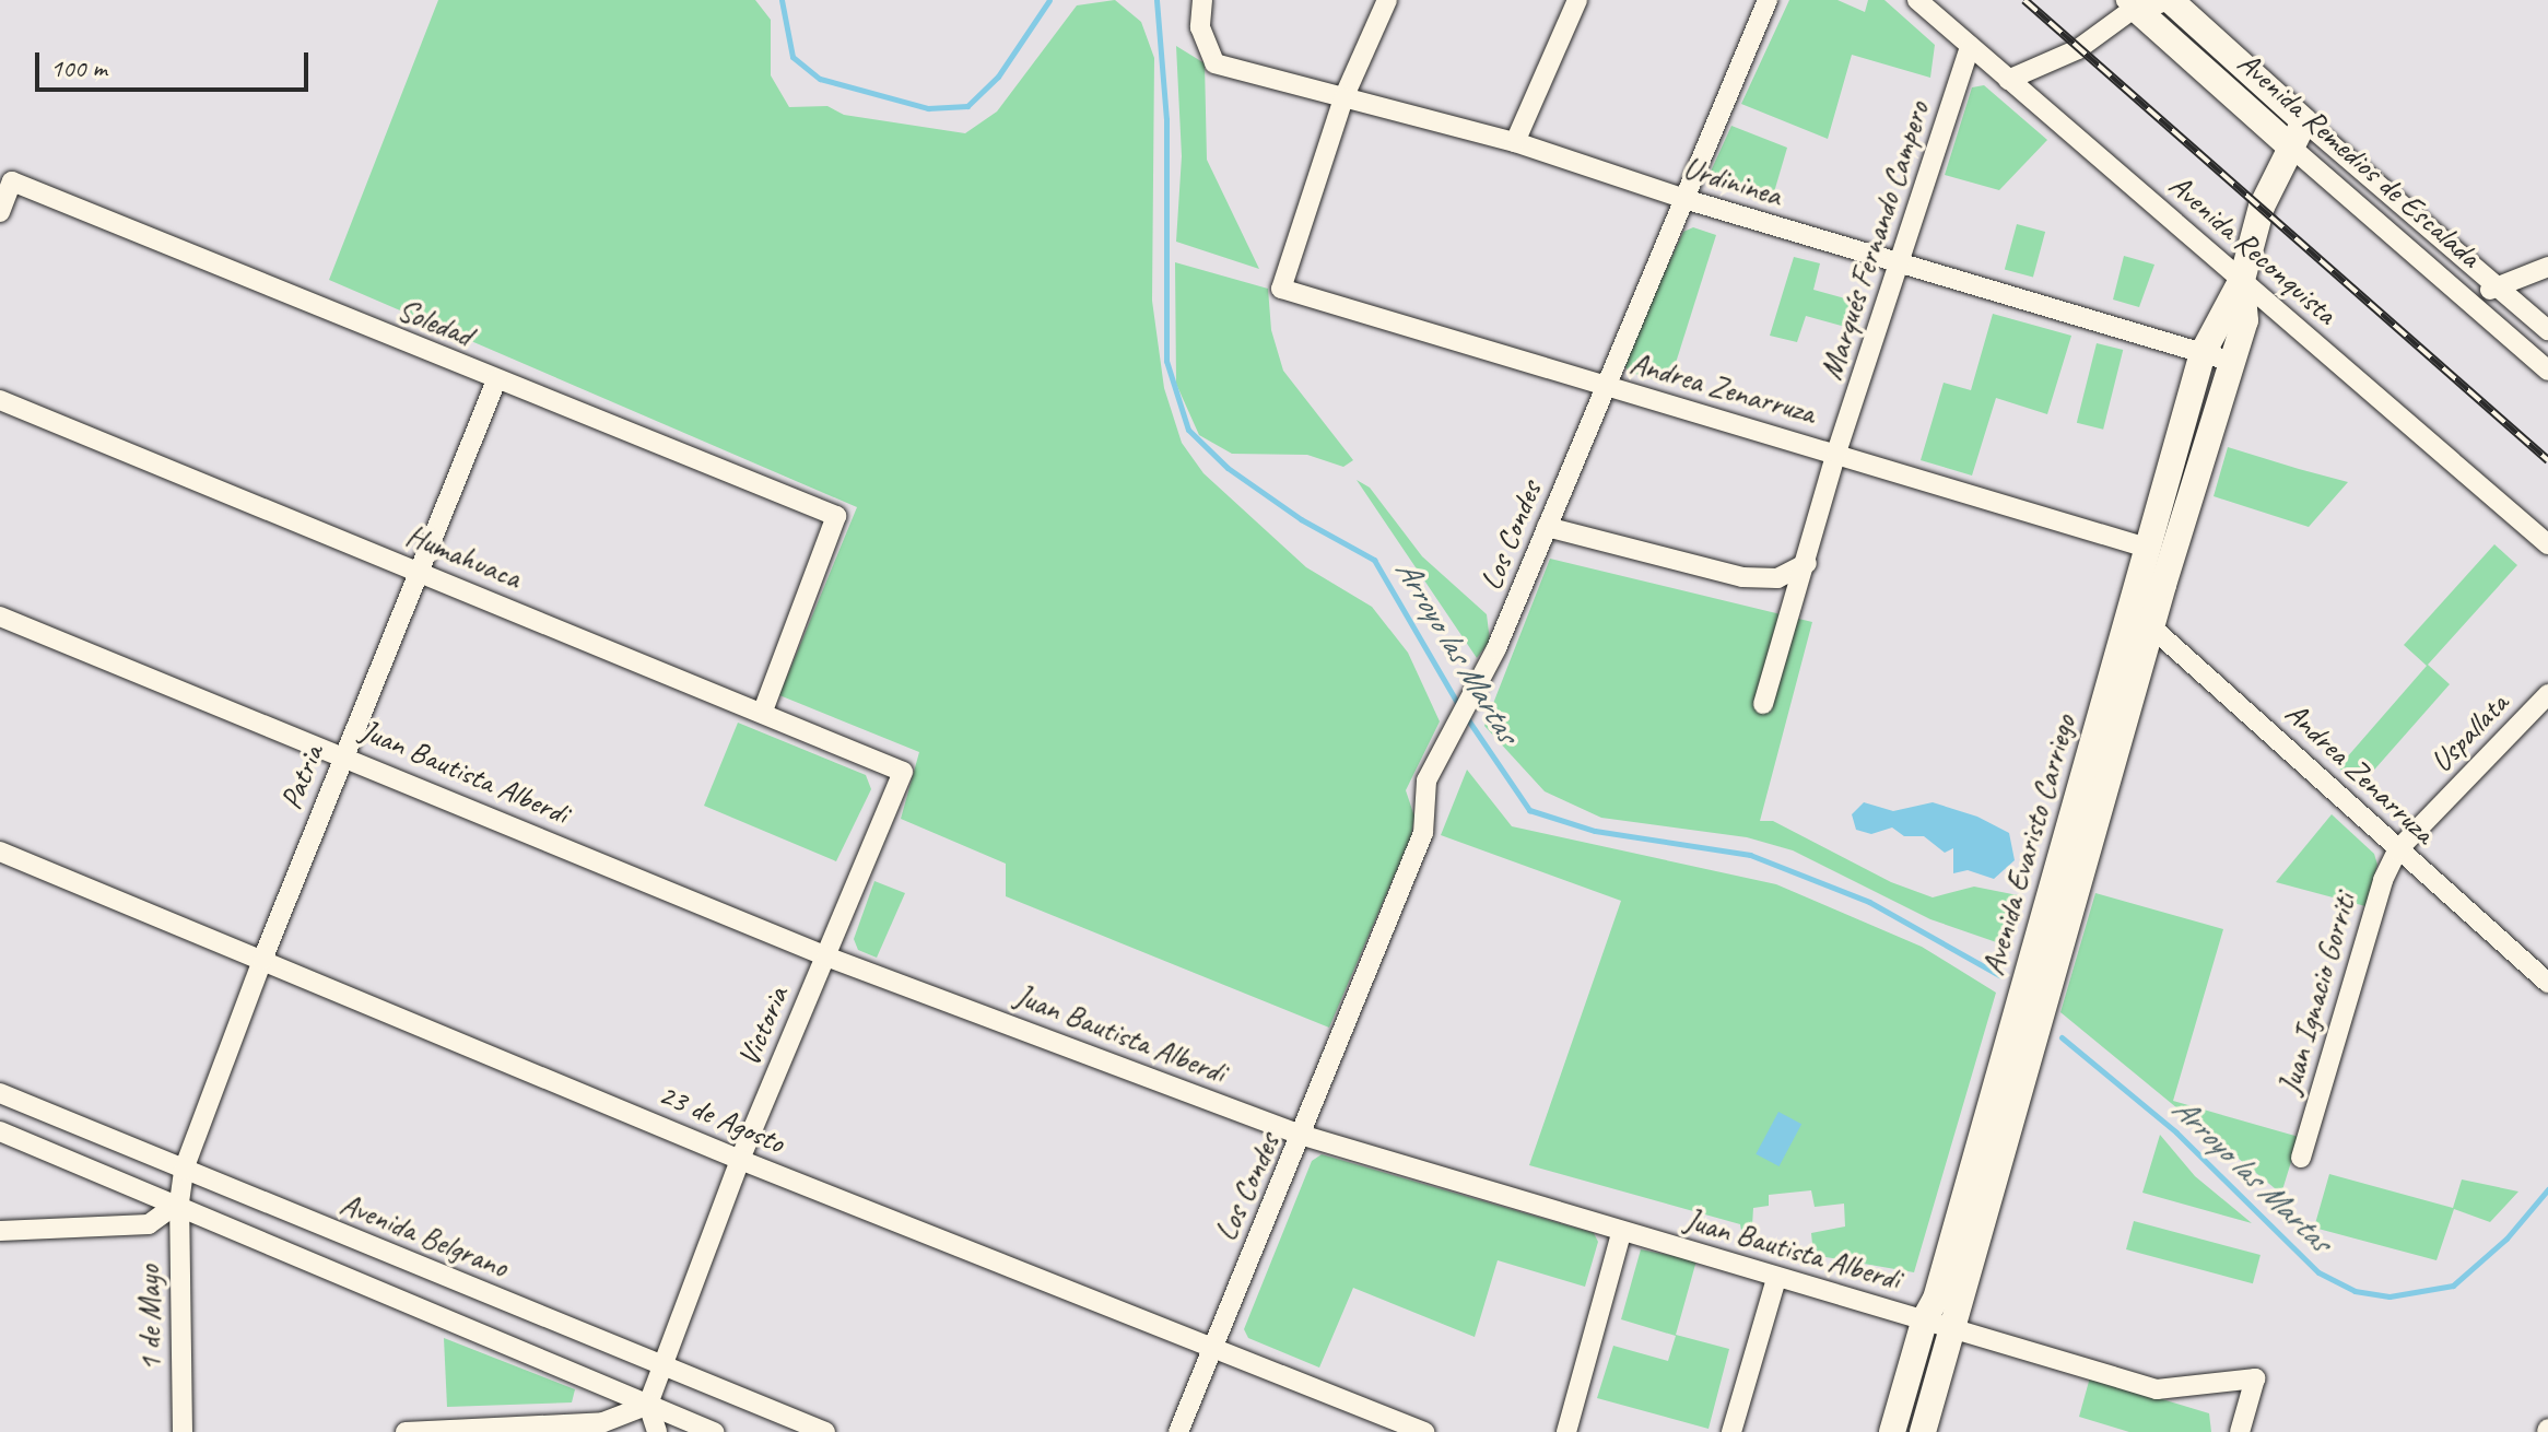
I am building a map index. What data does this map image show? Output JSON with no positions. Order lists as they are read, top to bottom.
{
  "streets": {
    "street": [
      "Avenida Remedios de Escalada",
      "Urdininea",
      "Marqués Fernando Campero",
      "Avenida Reconquista",
      "Soledad",
      "Andrea Zenarruza",
      "Los Condes",
      "Humahuaca",
      "Uspallata",
      "Juan Bautista Alberdi",
      "Patria",
      "Avenida Evaristo Carriego",
      "Juan Ignacio Gorriti",
      "Victoria",
      "23 de Agosto",
      "Avenida Belgrano",
      "1 de Mayo"
    ]
  },
  "crossings": [
    ["Avenida Remedios de Escalada", "Avenida Evaristo Carriego"],
    ["Urdininea", "Marqués Fernando Campero"],
    ["Urdininea", "Andrea Zenarruza"],
    ["Urdininea", "Los Condes"],
    ["Urdininea", "Avenida Evaristo Carriego"],
    ["Marqués Fernando Campero", "Avenida Reconquista"],
    ["Marqués Fernando Campero", "Andrea Zenarruza"],
    ["Avenida Reconquista", "Avenida Evaristo Carriego"],
    ["Soledad", "Humahuaca"],
    ["Soledad", "Patria"],
    ["Andrea Zenarruza", "Los Condes"],
    ["Andrea Zenarruza", "Uspallata"],
    ["Andrea Zenarruza", "Avenida Evaristo Carriego"],
    ["Andrea Zenarruza", "Juan Ignacio Gorriti"],
    ["Los Condes", "Juan Bautista Alberdi"],
    ["Los Condes", "23 de Agosto"],
    ["Humahuaca", "Patria"],
    ["Humahuaca", "Victoria"],
    ["Uspallata", "Juan Ignacio Gorriti"],
    ["Juan Bautista Alberdi", "Patria"],
    ["Juan Bautista Alberdi", "Avenida Evaristo Carriego"],
    ["Juan Bautista Alberdi", "Victoria"],
    ["Patria", "23 de Agosto"],
    ["Patria", "Avenida Belgrano"],
    ["Patria", "1 de Mayo"],
    ["Victoria", "23 de Agosto"],
    ["Victoria", "Avenida Belgrano"]
  ],
  "water": ["Arroyo las Martas"],
  "scale_bar": "100 m"
}
